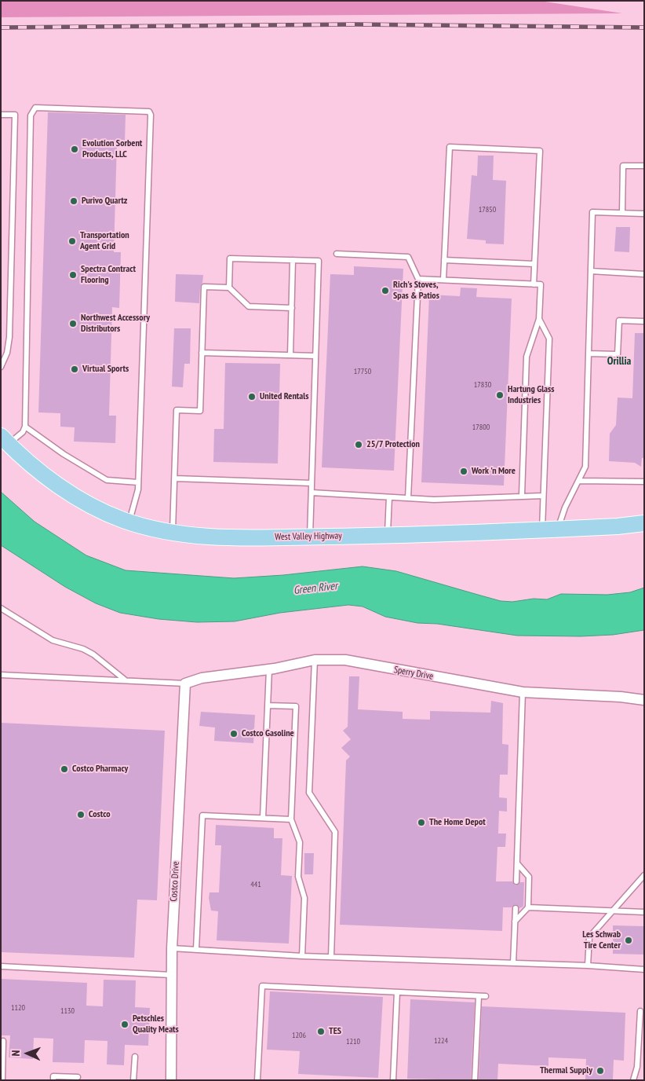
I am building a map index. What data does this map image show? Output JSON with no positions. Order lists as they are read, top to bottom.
{
  "streets": {
    "main road": ["West Valley Highway"],
    "street": ["Sperry Drive", "Costco Drive"]
  },
  "crossings": [
    ["Sperry Drive", "Costco Drive"]
  ],
  "districts": ["Orillia"],
  "water": ["Green River"],
  "places": [
    "Evolution Sorbent Products, LLC",
    "Purivo Quartz",
    "Transportation Agent Grid",
    "Spectra Contract Flooring",
    "Rich's Stoves, Spas & Patios",
    "Northwest Accessory Distributors",
    "Virtual Sports",
    "Hartung Glass Industries",
    "United Rentals",
    "25/7 Protection",
    "Work 'n More",
    "Costco Gasoline",
    "Costco Pharmacy",
    "Costco",
    "The Home Depot",
    "Les Schwab Tire Center",
    "Petschles Quality Meats",
    "TES",
    "Thermal Supply"
  ],
  "house_numbers": [
    "17850",
    "17750",
    "17830",
    "17800",
    "441",
    "1120",
    "1130",
    "1206",
    "1224",
    "1210"
  ],
  "north": "left"
}
